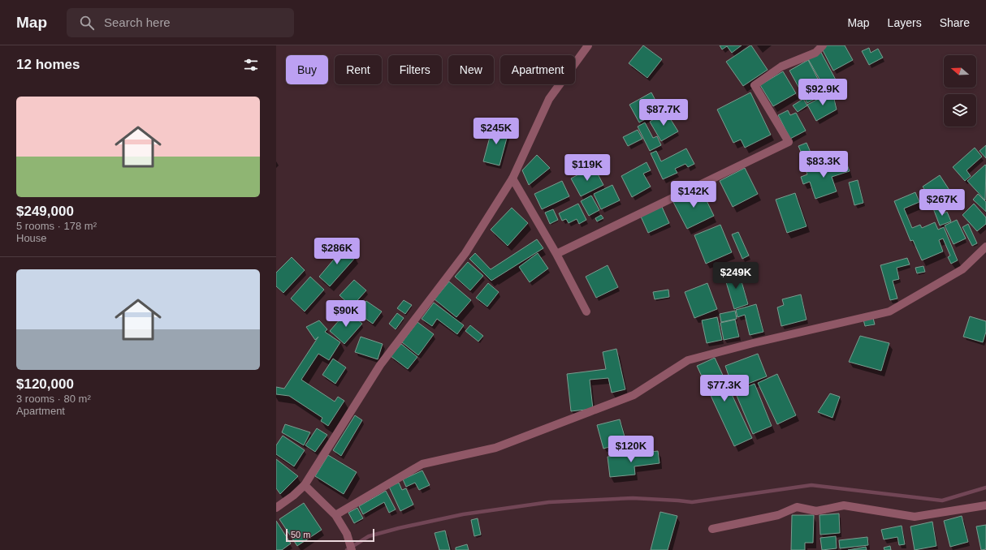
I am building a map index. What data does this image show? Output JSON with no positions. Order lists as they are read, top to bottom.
{
  "scale_bar": "50 m",
  "north": "left",
  "page": {
    "header": "Map",
    "search": "Search here",
    "nav": ["Map", "Layers", "Share"],
    "heading": "12 homes",
    "chip": [
      "Buy",
      "Rent",
      "Filters",
      "New",
      "Apartment"
    ],
    "price": [
      "$92.9K",
      "$87.7K",
      "$245K",
      "$83.3K",
      "$119K",
      "$142K",
      "$267K",
      "$286K",
      "$249K",
      "$90K",
      "$77.3K",
      "$120K"
    ],
    "list": [
      {
        "name": "$249,000",
        "note": "5 rooms · 178 m² · House"
      },
      {
        "name": "$120,000",
        "note": "3 rooms · 80 m² · Apartment"
      }
    ],
    "scale": "50 m"
  }
}
